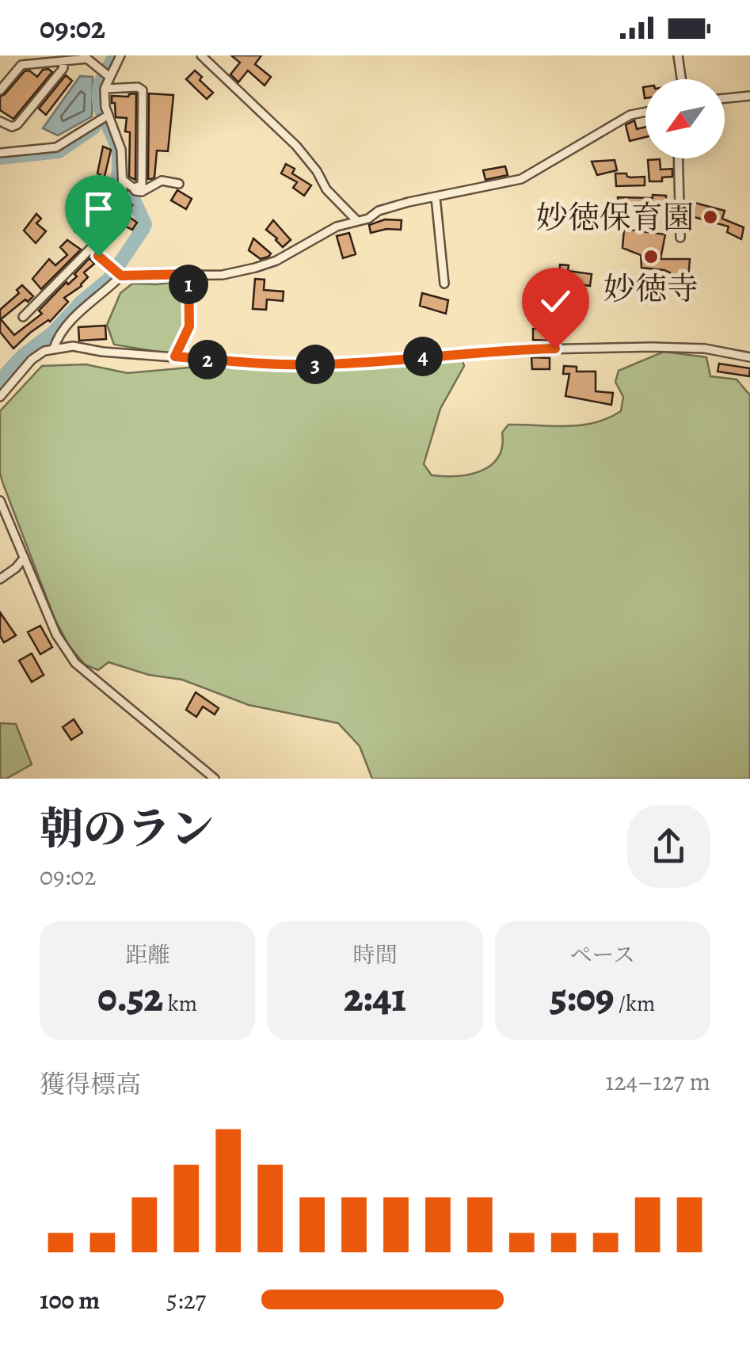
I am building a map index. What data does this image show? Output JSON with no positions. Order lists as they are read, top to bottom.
{
  "places": ["妙徳保育園", "妙徳寺"],
  "north": "bottom left",
  "page": {
    "status": "09:02",
    "pins": [
      "1",
      "4",
      "2",
      "3"
    ],
    "heading": ["朝のラン", "09:02"],
    "stats": [
      ["距離", "0.52 km"],
      ["時間", "2:41"],
      ["ペース", "5:09 /km"]
    ],
    "chart": ["獲得標高", "124–127 m"],
    "list": [
      {
        "name": "100 m",
        "note": "5:27"
      }
    ]
  }
}
